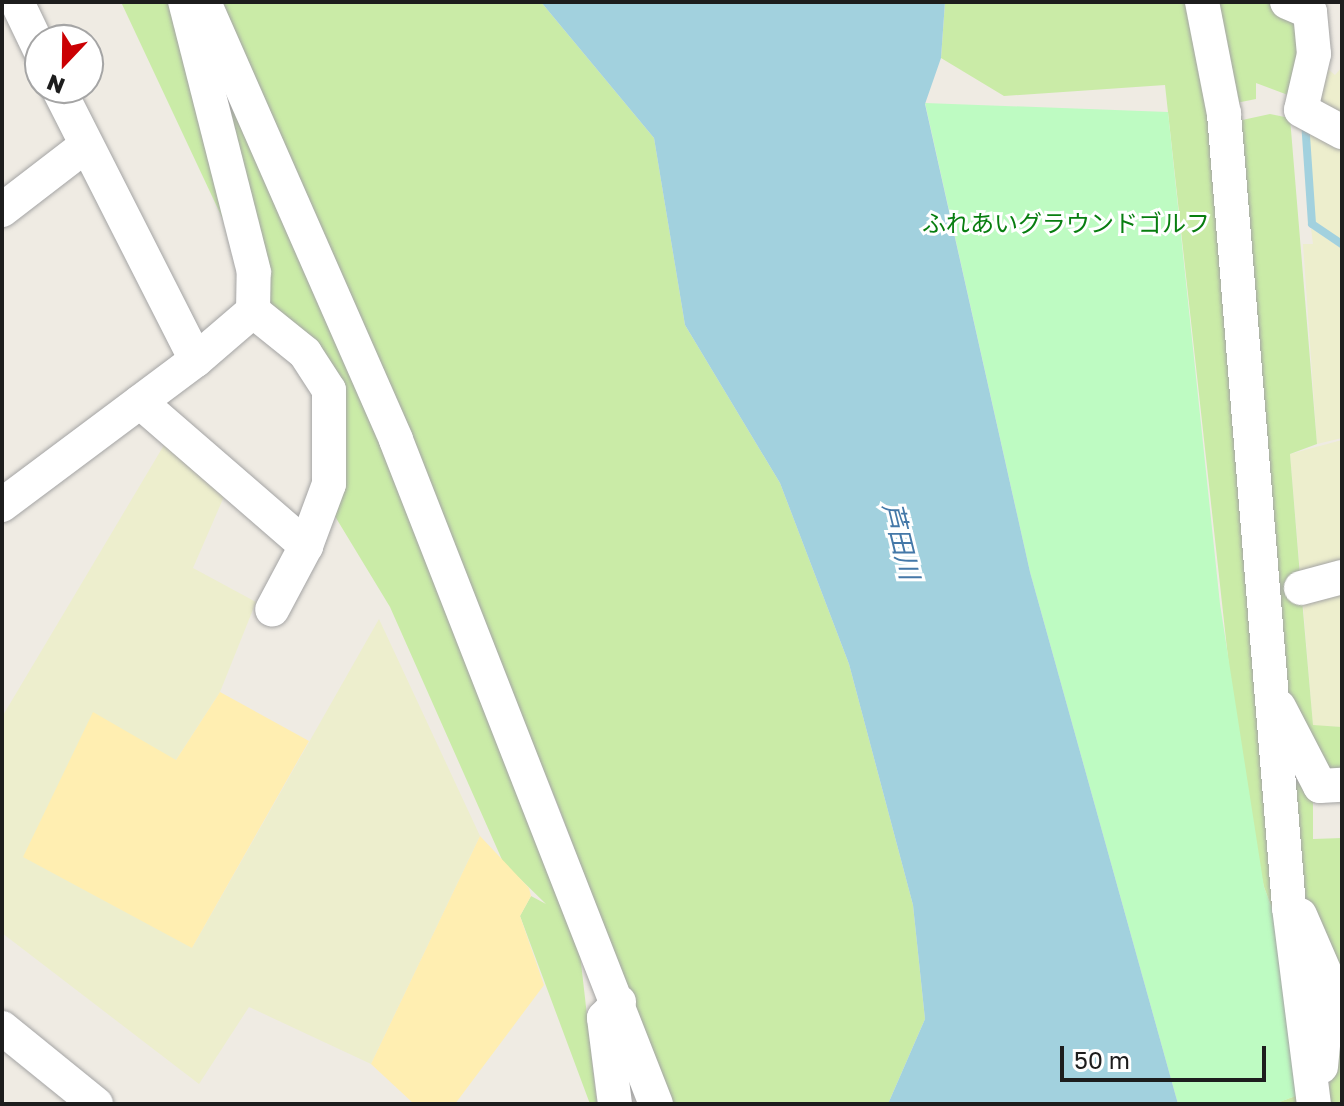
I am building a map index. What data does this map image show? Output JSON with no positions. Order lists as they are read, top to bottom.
{
  "water": ["芦田川"],
  "parks": ["ふれあいグラウンドゴルフ"],
  "scale_bar": "50 m",
  "north": "bottom"
}
